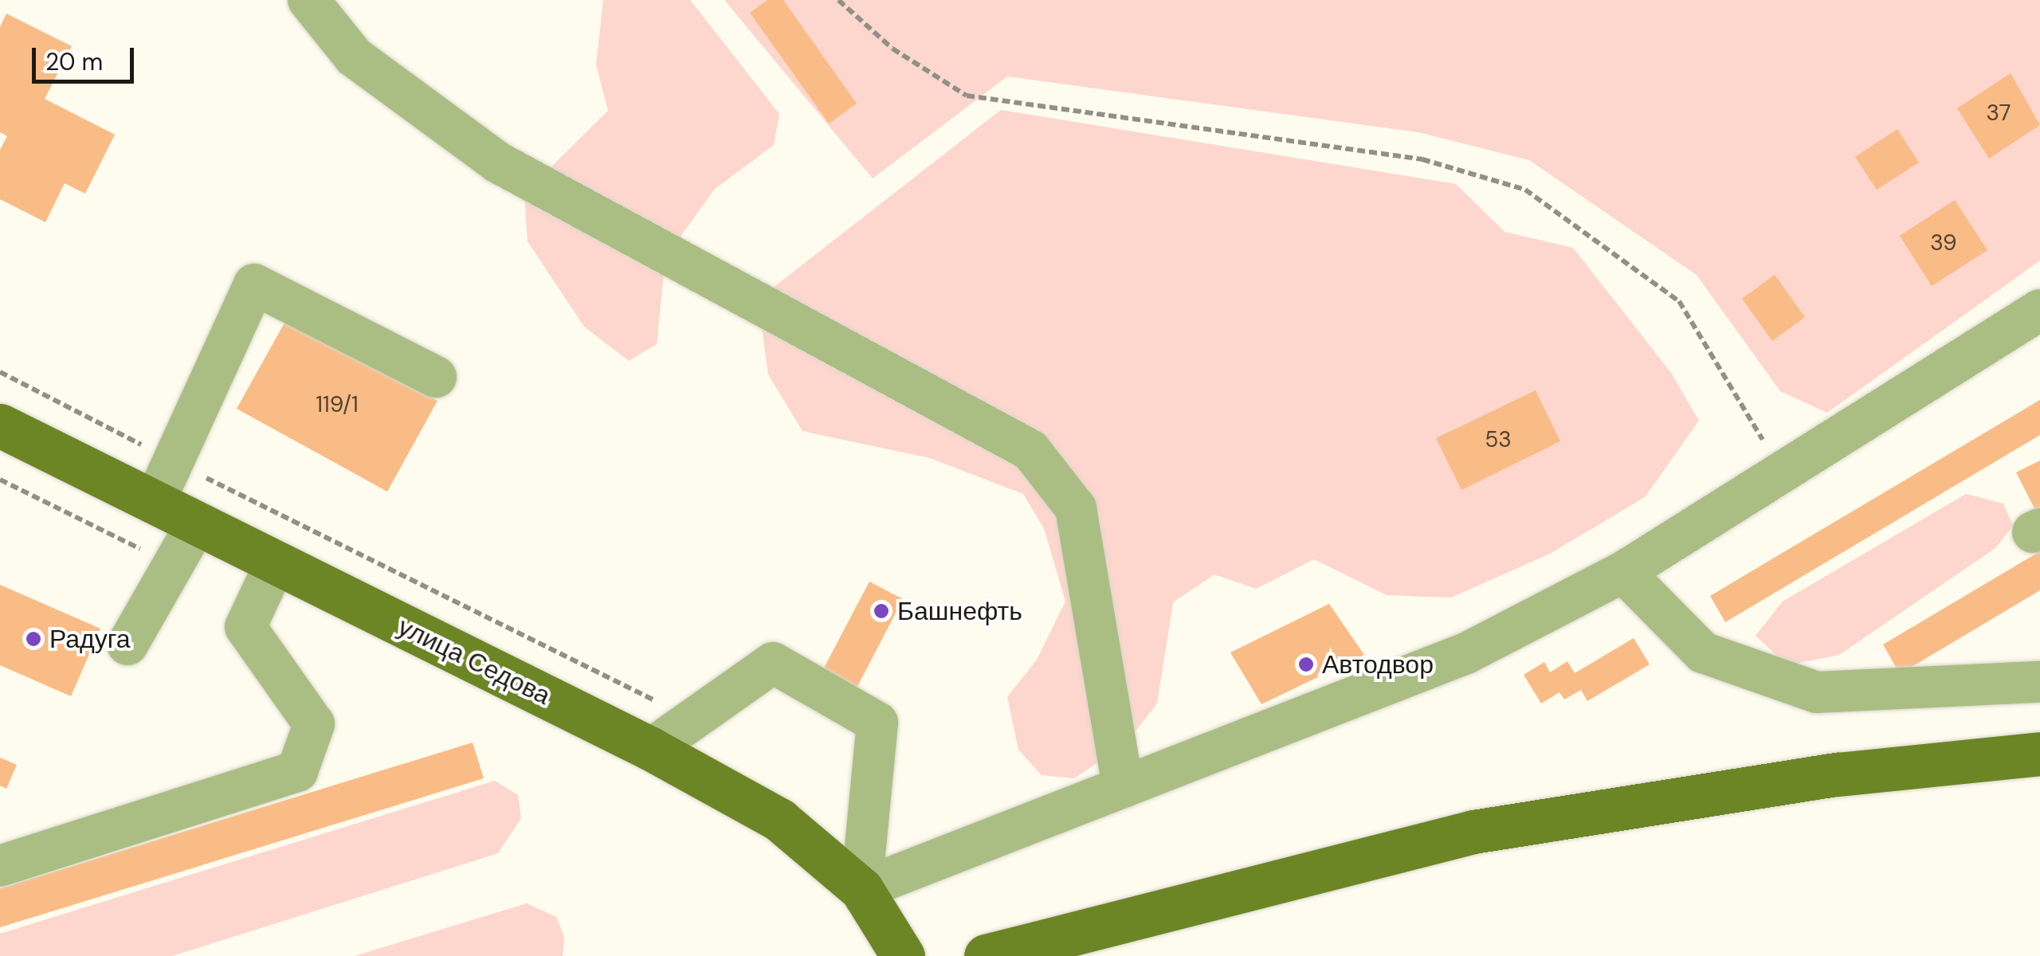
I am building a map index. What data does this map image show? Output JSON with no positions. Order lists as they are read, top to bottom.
{
  "streets": {
    "main road": ["улица Седова"]
  },
  "places": ["Башнефть", "Радуга", "Автодвор"],
  "house_numbers": [
    "37",
    "39",
    "119/1",
    "53"
  ],
  "scale_bar": "20 m"
}
